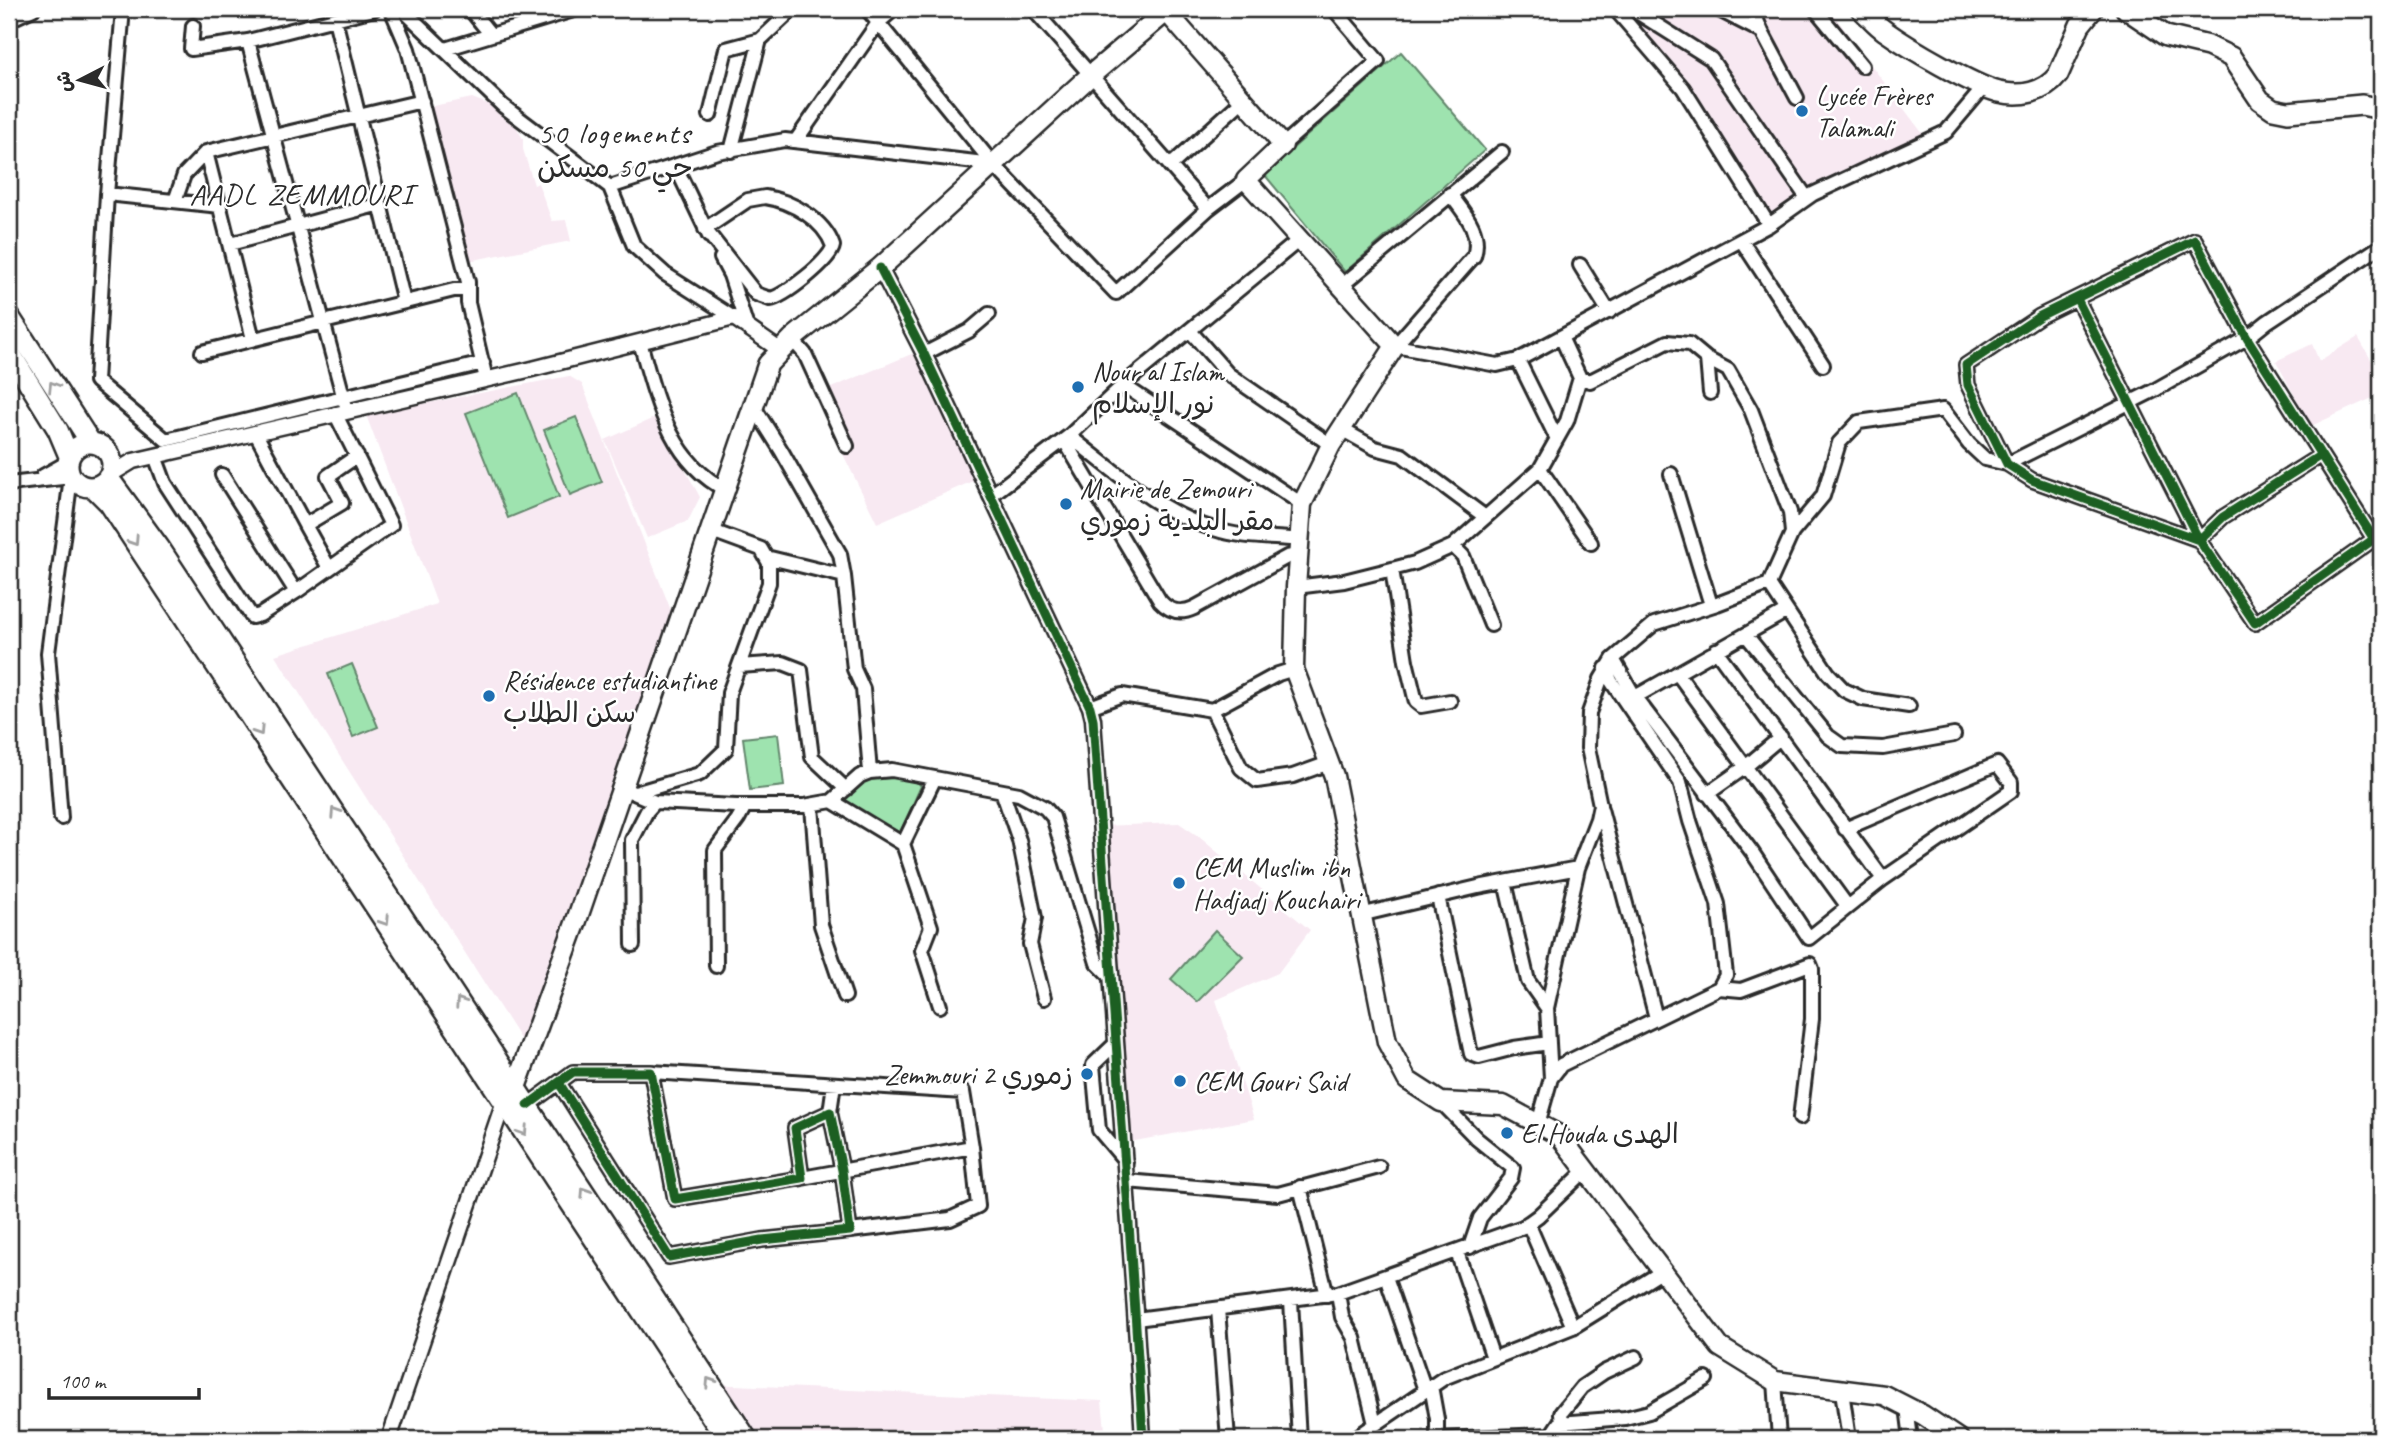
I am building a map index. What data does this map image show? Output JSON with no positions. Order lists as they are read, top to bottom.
{
  "districts": ["50 logements حي 50 مسكن", "AADL ZEMMOURI"],
  "places": [
    "Lycée Frères Talamali",
    "Nour al Islam نور الإسلام",
    "Mairie de Zemouri مقر البلدية زموري",
    "Résidence estudiantine سكن الطلاب",
    "CEM Muslim ibn Hadjadj Kouchairi",
    "Zemmouri 2 زموري",
    "CEM Gouri Said",
    "El Houda الهدى"
  ],
  "scale_bar": "100 m",
  "north": "left"
}
